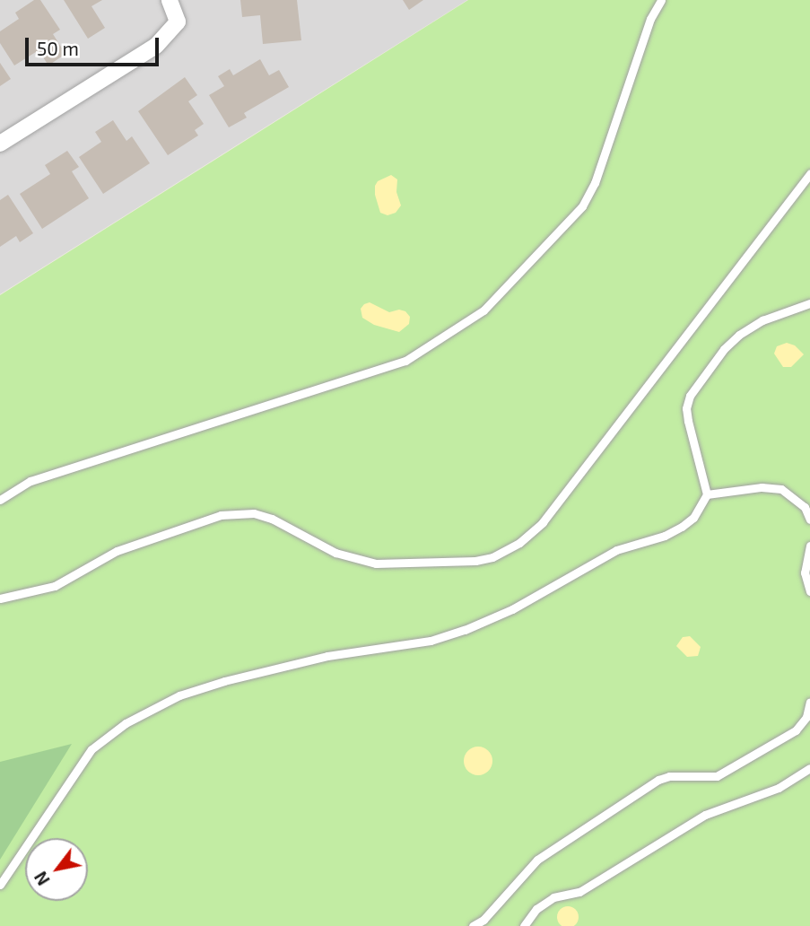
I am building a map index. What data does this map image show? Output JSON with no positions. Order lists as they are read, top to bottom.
{
  "scale_bar": "50 m",
  "north": "bottom left"
}
